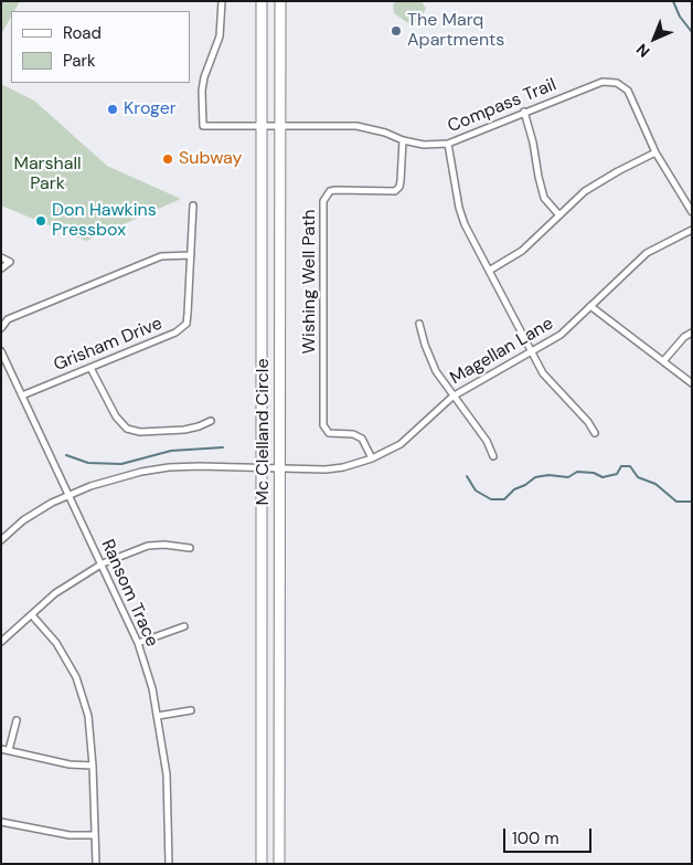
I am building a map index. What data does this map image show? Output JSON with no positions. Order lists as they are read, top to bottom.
{
  "streets": {
    "highway": ["Mc Clelland Circle"],
    "street": [
      "Compass Trail",
      "Wishing Well Path",
      "Grisham Drive",
      "Magellan Lane",
      "Ransom Trace"
    ]
  },
  "crossings": [
    ["Compass Trail", "Wishing Well Path"],
    ["Compass Trail", "Mc Clelland Circle"],
    ["Wishing Well Path", "Magellan Lane"],
    ["Grisham Drive", "Ransom Trace"],
    ["Magellan Lane", "Mc Clelland Circle"],
    ["Magellan Lane", "Ransom Trace"]
  ],
  "parks": ["Marshall Park"],
  "places": [
    "The Marq Apartments",
    "Kroger",
    "Subway",
    "Don Hawkins Pressbox"
  ],
  "legend": ["Road", "Park"],
  "scale_bar": "100 m",
  "north": "bottom left"
}
